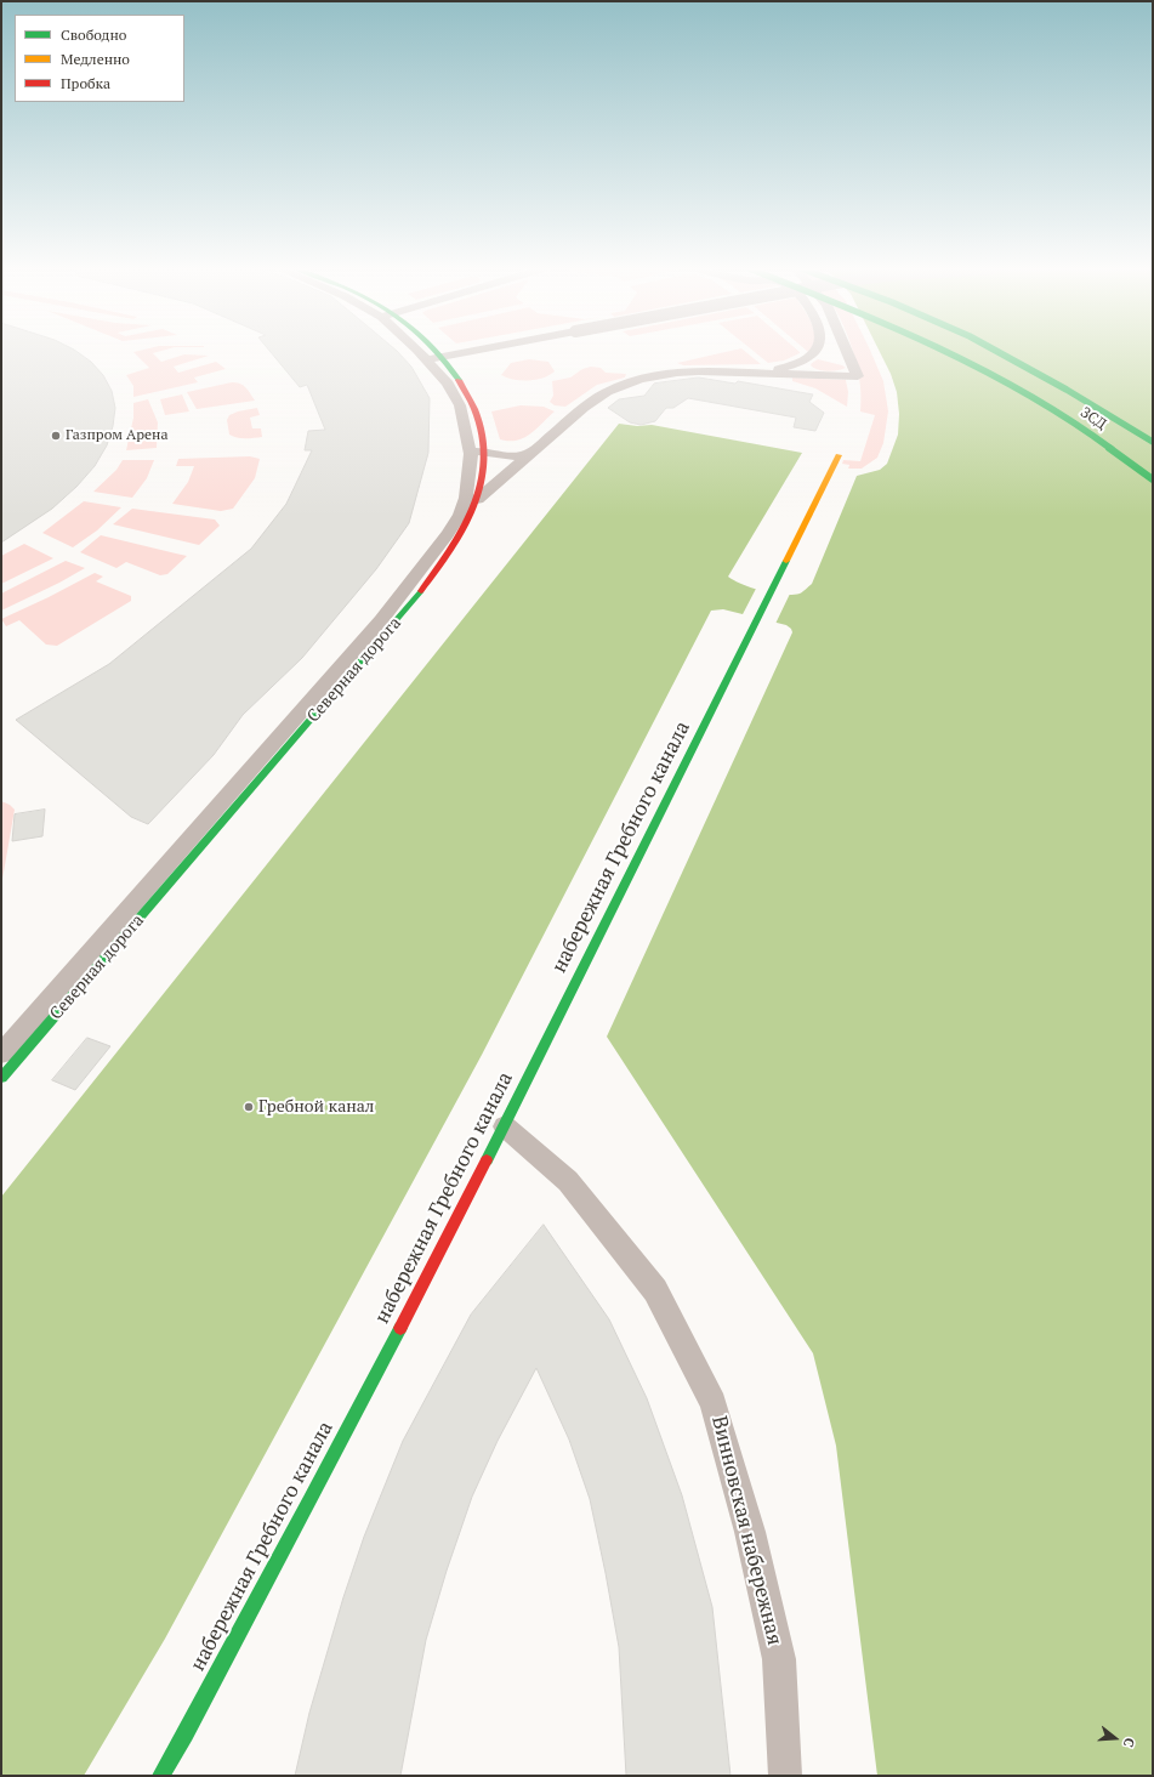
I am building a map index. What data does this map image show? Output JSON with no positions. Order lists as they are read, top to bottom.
{
  "streets": {
    "main road": ["ЗСД", "Северная дорога", "набережная Гребного канала"],
    "street": ["Винновская набережная"]
  },
  "crossings": [
    ["набережная Гребного канала", "Винновская набережная"]
  ],
  "places": ["Газпром Арена", "Гребной канал"],
  "legend": ["Свободно", "Медленно", "Пробка"],
  "north": "right"
}
